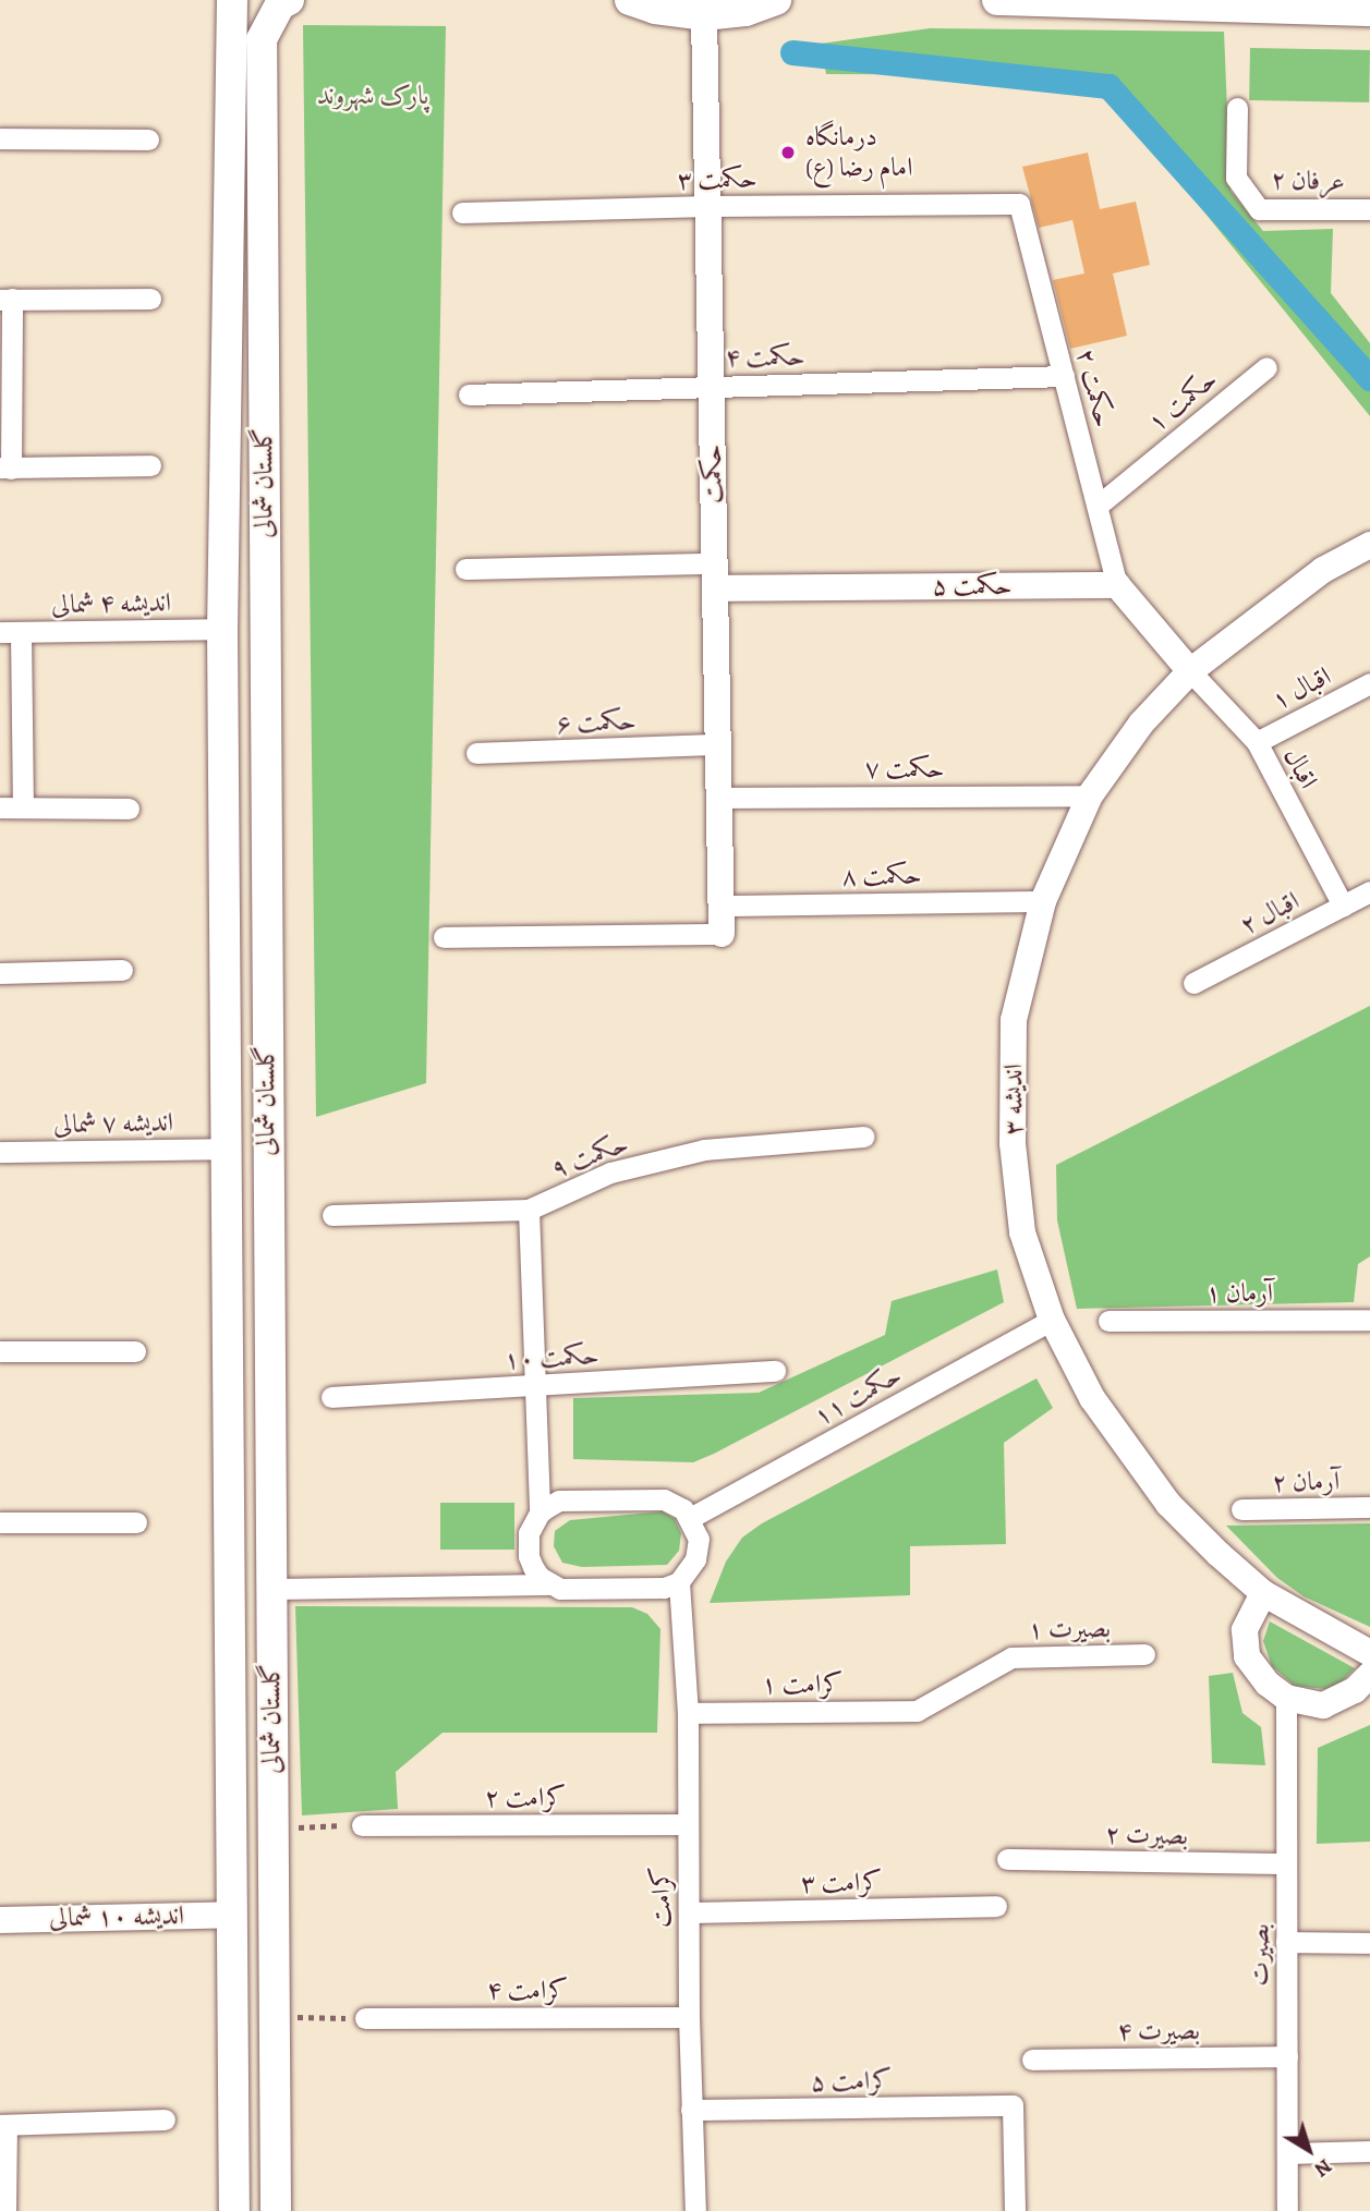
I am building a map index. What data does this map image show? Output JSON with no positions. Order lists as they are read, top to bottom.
{
  "streets": {
    "main road": ["گلستان شمالی"],
    "street": [
      "حکمت ۳",
      "عرفان ۲",
      "حکمت ۴",
      "حکمت ۲",
      "حکمت ۱",
      "حکمت",
      "حکمت ۵",
      "اندیشه ۴ شمالی",
      "اقبال ۱",
      "حکمت ۶",
      "اقبال",
      "حکمت ۷",
      "حکمت ۸",
      "اقبال ۲",
      "اندیشه ۳",
      "اندیشه ۷ شمالی",
      "حکمت ۹",
      "آرمان ۱",
      "حکمت ۱۰",
      "حکمت ۱۱",
      "آرمان ۲",
      "بصیرت ۱",
      "کرامت ۱",
      "کرامت ۲",
      "بصیرت ۲",
      "کرامت ۳",
      "کرامت",
      "اندیشه ۱۰ شمالی",
      "بصیرت",
      "کرامت ۴",
      "بصیرت ۴",
      "کرامت ۵"
    ]
  },
  "crossings": [
    ["حکمت ۳", "حکمت ۲"],
    ["حکمت ۳", "حکمت"],
    ["حکمت ۴", "حکمت ۲"],
    ["حکمت ۴", "حکمت"],
    ["حکمت ۲", "حکمت ۱"],
    ["حکمت ۲", "حکمت ۵"],
    ["حکمت", "حکمت ۵"],
    ["حکمت", "حکمت ۶"],
    ["حکمت", "حکمت ۷"],
    ["حکمت", "حکمت ۸"],
    ["گلستان شمالی", "اندیشه ۴ شمالی"],
    ["گلستان شمالی", "اندیشه ۷ شمالی"],
    ["گلستان شمالی", "اندیشه ۱۰ شمالی"],
    ["اقبال ۱", "اقبال"],
    ["اقبال", "اقبال ۲"],
    ["اقبال", "اندیشه ۳"],
    ["حکمت ۷", "اندیشه ۳"],
    ["حکمت ۸", "اندیشه ۳"],
    ["اندیشه ۳", "حکمت ۱۱"],
    ["بصیرت ۱", "کرامت ۱"],
    ["کرامت ۱", "کرامت"],
    ["کرامت ۲", "کرامت"],
    ["بصیرت ۲", "بصیرت"],
    ["کرامت ۳", "کرامت"],
    ["کرامت", "کرامت ۴"],
    ["کرامت", "کرامت ۵"],
    ["بصیرت", "بصیرت ۴"]
  ],
  "parks": ["پارک شهروند"],
  "places": ["درمانگاه امام رضا (ع)"],
  "north": "bottom right"
}
